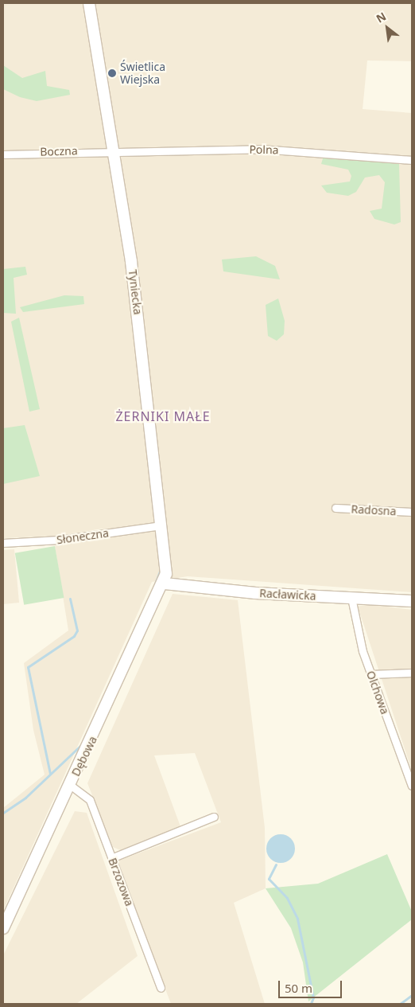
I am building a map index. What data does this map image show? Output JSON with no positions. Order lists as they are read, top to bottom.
{
  "streets": {
    "street": [
      "Polna",
      "Boczna",
      "Tyniecka",
      "Radosna",
      "Słoneczna",
      "Racławicka",
      "Olchowa",
      "Dębowa",
      "Brzozowa"
    ]
  },
  "crossings": [
    ["Polna", "Boczna"],
    ["Polna", "Tyniecka"],
    ["Boczna", "Tyniecka"],
    ["Tyniecka", "Słoneczna"],
    ["Tyniecka", "Racławicka"],
    ["Tyniecka", "Dębowa"],
    ["Racławicka", "Olchowa"],
    ["Racławicka", "Dębowa"],
    ["Dębowa", "Brzozowa"]
  ],
  "districts": ["ŻERNIKI MAŁE"],
  "places": ["Świetlica Wiejska"],
  "scale_bar": "50 m",
  "north": "top left"
}
